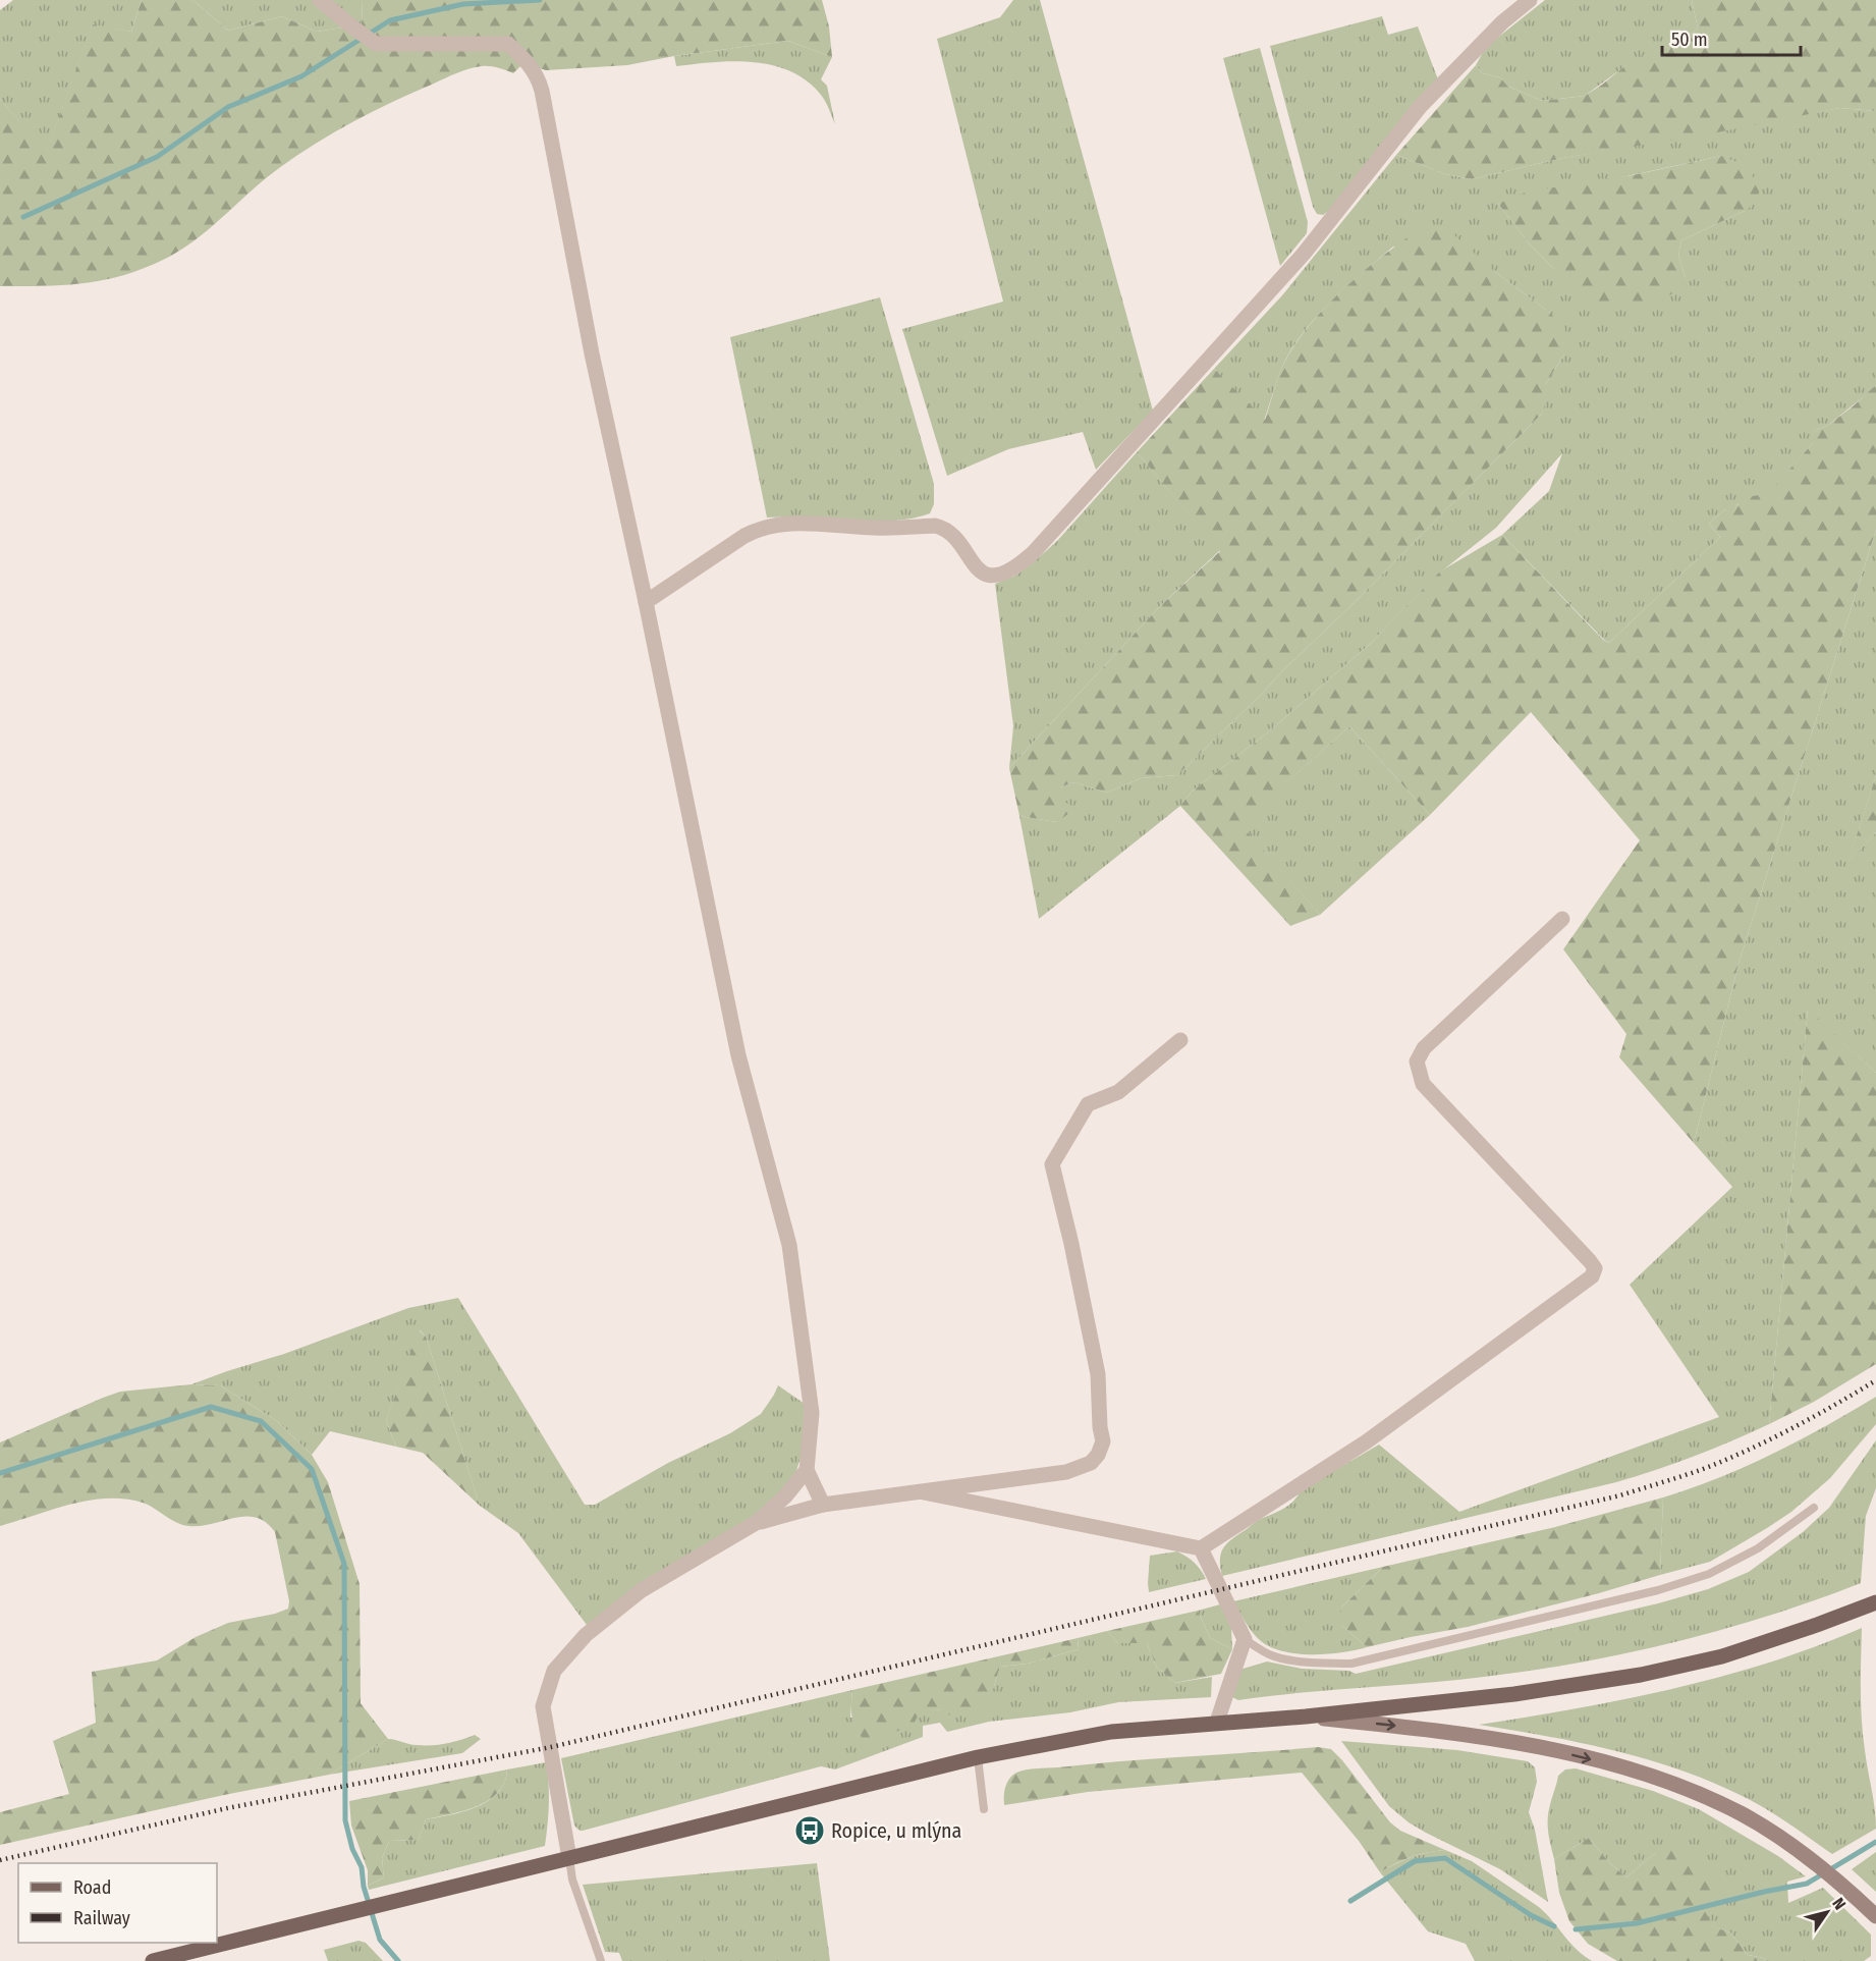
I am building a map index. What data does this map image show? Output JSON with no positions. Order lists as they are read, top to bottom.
{
  "places": {
    "bus stop": ["Ropice, u mlýna"]
  },
  "legend": ["Road", "Railway"],
  "scale_bar": "50 m",
  "north": "top right"
}
